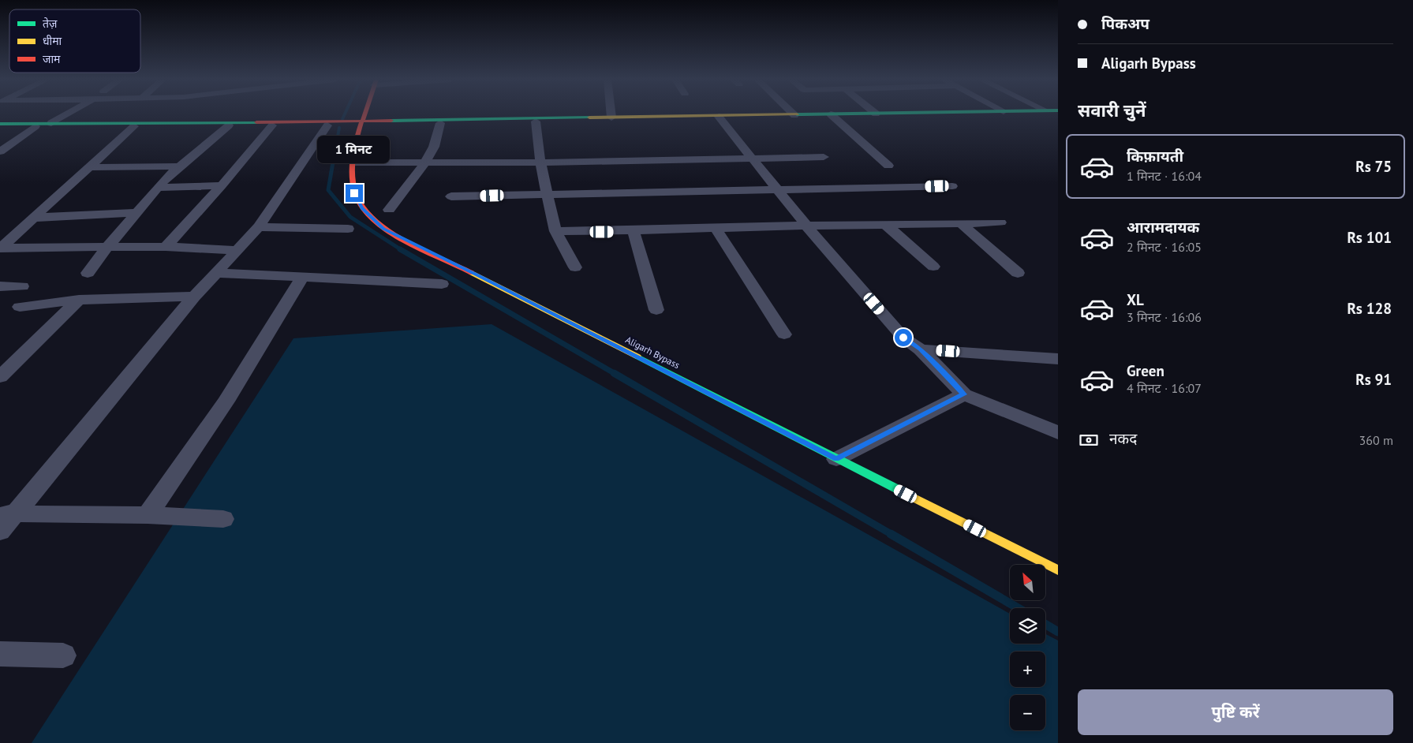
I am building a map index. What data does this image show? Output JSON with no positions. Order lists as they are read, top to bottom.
{
  "streets": {
    "main road": ["Aligarh Bypass"]
  },
  "legend": ["तेज़", "धीमा", "जाम"],
  "north": "top left",
  "page": {
    "banner": ["पिकअप", "Aligarh Bypass"],
    "heading": "सवारी चुनें",
    "list": [
      {
        "name": "किफ़ायती",
        "note": "1 मिनट · 16:04",
        "value": "Rs 75"
      },
      {
        "name": "आरामदायक",
        "note": "2 मिनट · 16:05",
        "value": "Rs 101"
      },
      {
        "name": "XL",
        "note": "3 मिनट · 16:06",
        "value": "Rs 128"
      },
      {
        "name": "Green",
        "note": "4 मिनट · 16:07",
        "value": "Rs 91"
      }
    ],
    "bubble": "1 मिनट",
    "pay": ["नकद", "360 m"],
    "map_buttons": ["+", "−"],
    "buttons": "पुष्टि करें"
  }
}
